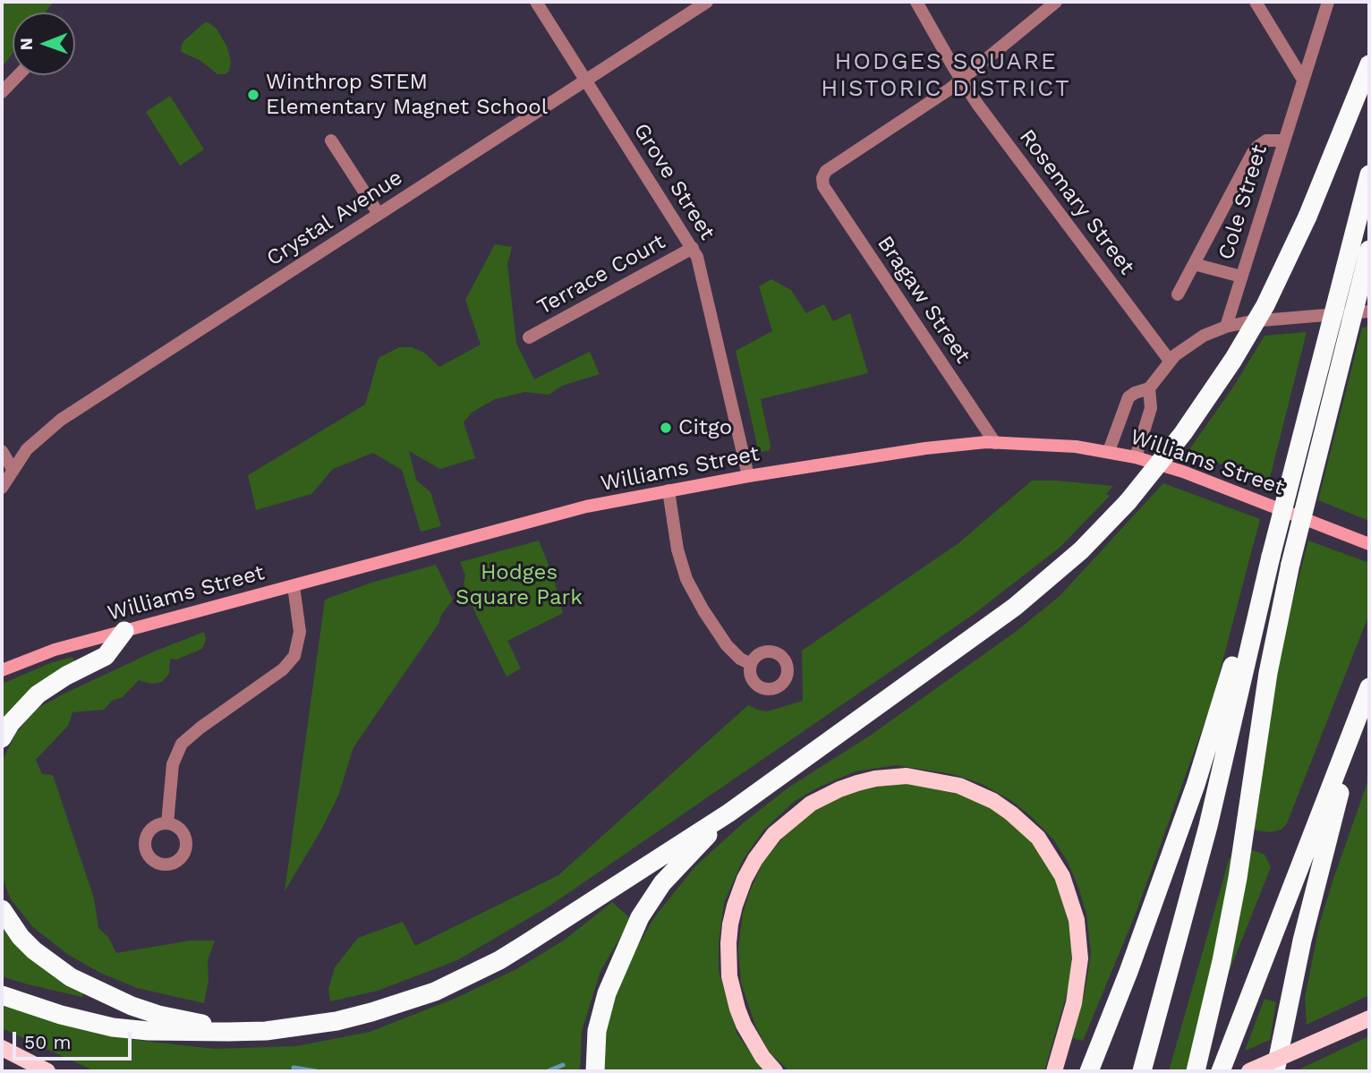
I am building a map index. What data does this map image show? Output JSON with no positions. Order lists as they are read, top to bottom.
{
  "streets": {
    "main road": ["Williams Street"],
    "street": [
      "Grove Street",
      "Rosemary Street",
      "Cole Street",
      "Crystal Avenue",
      "Terrace Court",
      "Bragaw Street"
    ]
  },
  "crossings": [
    ["Grove Street", "Crystal Avenue"],
    ["Grove Street", "Terrace Court"],
    ["Grove Street", "Williams Street"],
    ["Rosemary Street", "Bragaw Street"],
    ["Bragaw Street", "Williams Street"]
  ],
  "districts": ["HODGES SQUARE HISTORIC DISTRICT"],
  "parks": ["Hodges Square Park"],
  "places": ["Winthrop STEM Elementary Magnet School", "Citgo"],
  "scale_bar": "50 m",
  "north": "left"
}
